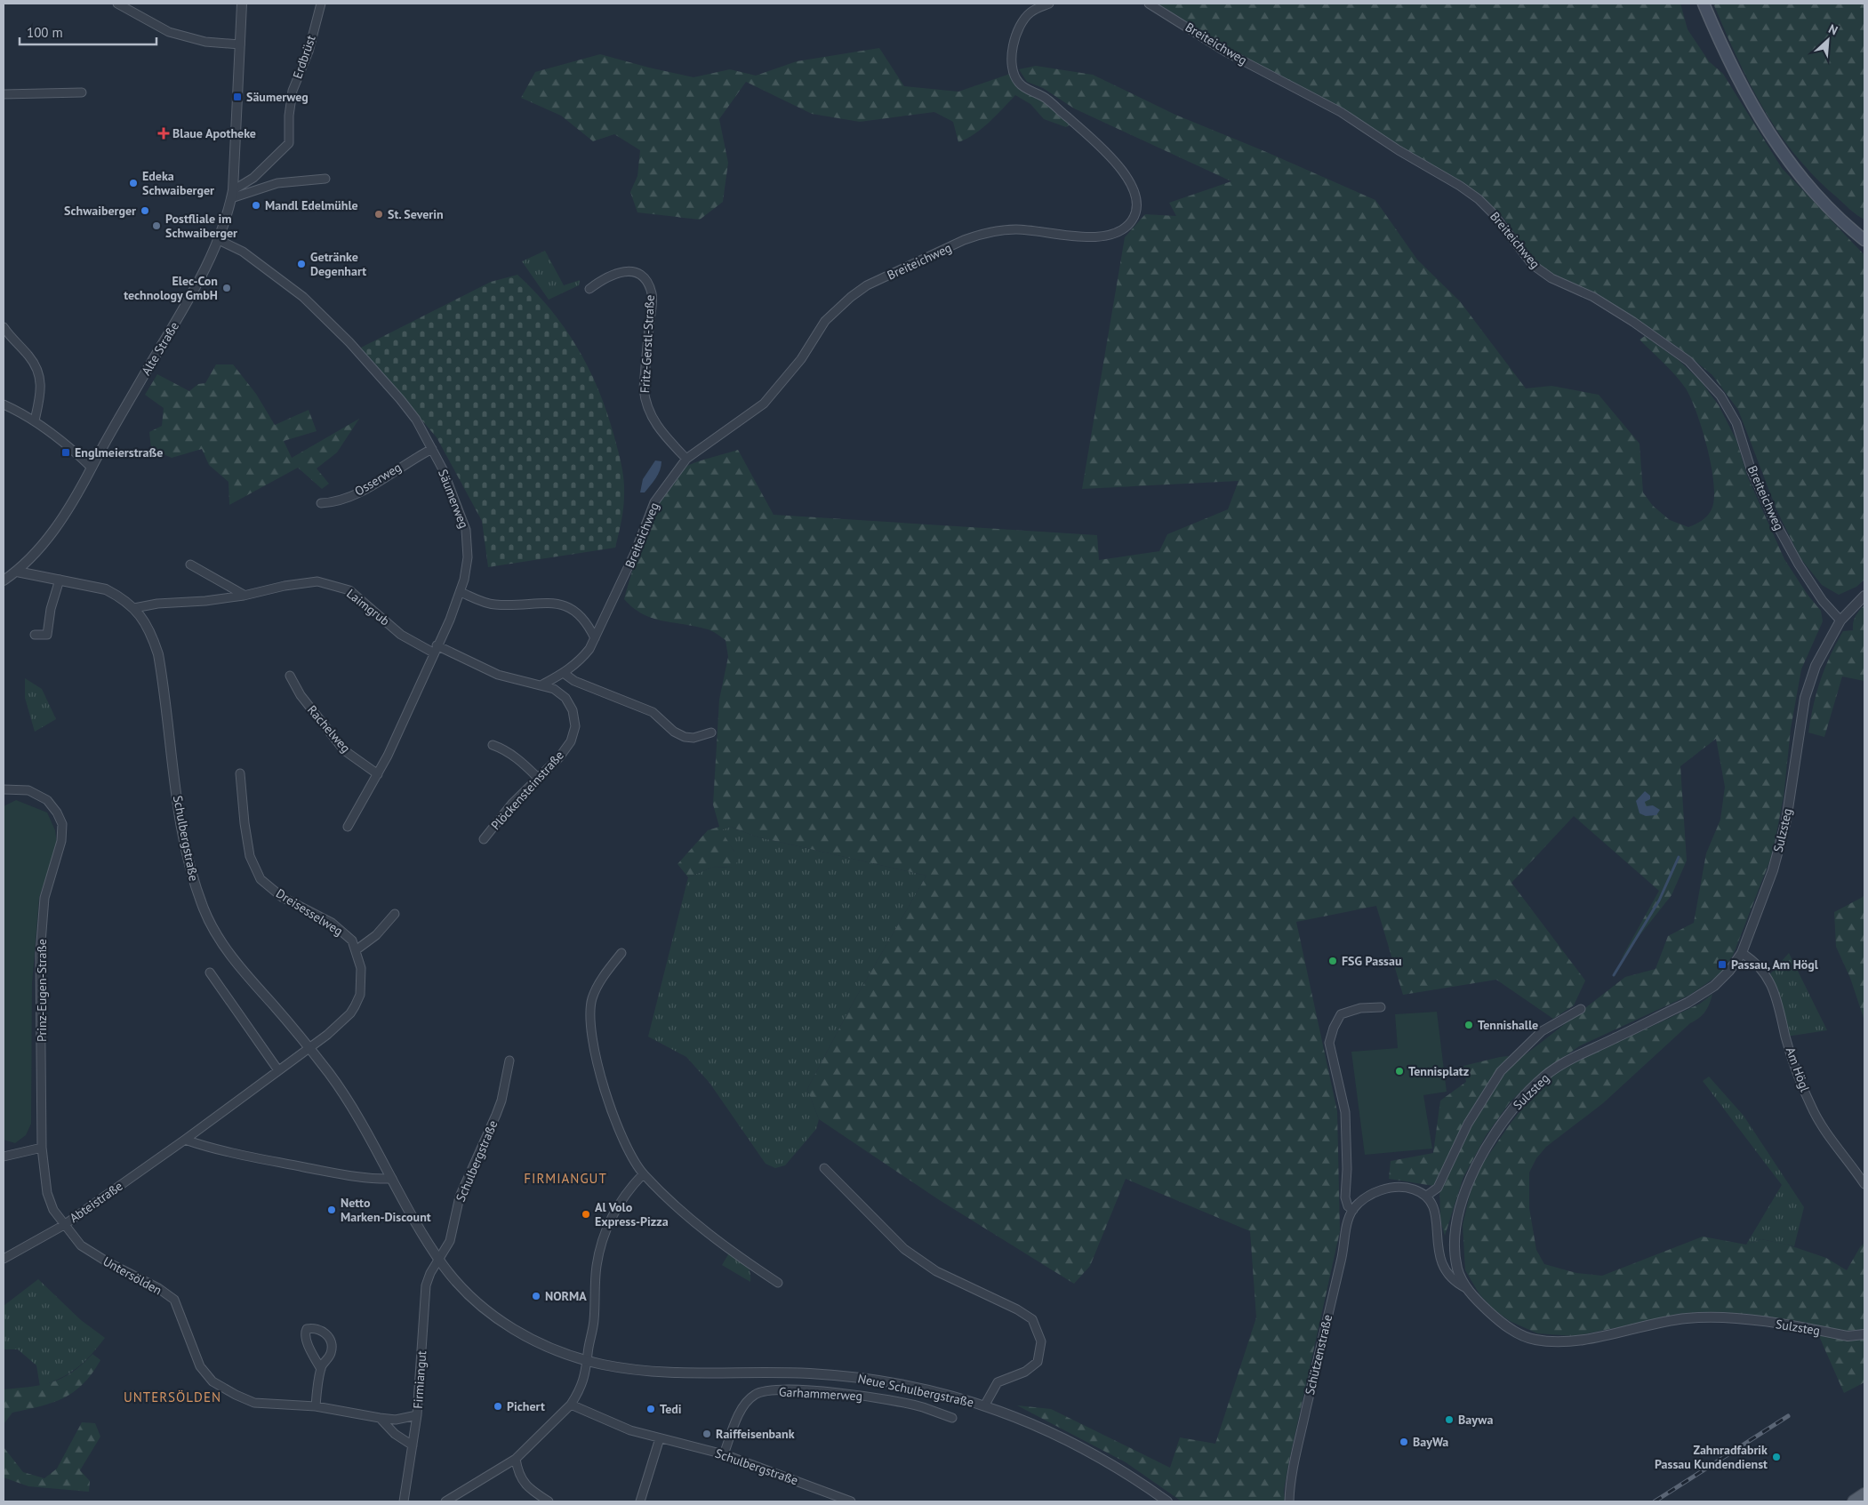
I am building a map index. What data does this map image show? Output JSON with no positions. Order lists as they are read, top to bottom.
{
  "streets": {
    "street": [
      "Breiteichweg",
      "Erdbrüst",
      "Fritz-Gerstl-Straße",
      "Alte Straße",
      "Osserweg",
      "Säumerweg",
      "Laimgrub",
      "Rachelweg",
      "Plöckensteinstraße",
      "Sulzsteg",
      "Schulbergstraße",
      "Dreisesselweg",
      "Prinz-Eugen-Straße",
      "Am Högl",
      "Abteistraße",
      "Untersölden",
      "Schützenstraße",
      "Firmiangut",
      "Neue Schulbergstraße",
      "Garhammerweg"
    ]
  },
  "crossings": [
    ["Breiteichweg", "Fritz-Gerstl-Straße"],
    ["Breiteichweg", "Plöckensteinstraße"],
    ["Breiteichweg", "Sulzsteg"],
    ["Erdbrüst", "Alte Straße"],
    ["Alte Straße", "Säumerweg"],
    ["Alte Straße", "Schulbergstraße"],
    ["Osserweg", "Säumerweg"],
    ["Säumerweg", "Laimgrub"],
    ["Säumerweg", "Rachelweg"],
    ["Säumerweg", "Plöckensteinstraße"],
    ["Laimgrub", "Plöckensteinstraße"],
    ["Laimgrub", "Schulbergstraße"],
    ["Sulzsteg", "Am Högl"],
    ["Schulbergstraße", "Dreisesselweg"],
    ["Schulbergstraße", "Abteistraße"],
    ["Schulbergstraße", "Firmiangut"],
    ["Schulbergstraße", "Neue Schulbergstraße"],
    ["Schulbergstraße", "Garhammerweg"],
    ["Dreisesselweg", "Abteistraße"],
    ["Prinz-Eugen-Straße", "Abteistraße"],
    ["Prinz-Eugen-Straße", "Untersölden"],
    ["Abteistraße", "Untersölden"],
    ["Untersölden", "Firmiangut"]
  ],
  "districts": ["FIRMIANGUT", "UNTERSÖLDEN"],
  "places": {
    "transit": ["Säumerweg", "Englmeierstraße", "Passau, Am Högl"],
    "health": ["Blaue Apotheke"],
    "other": [
      "Edeka Schwaiberger",
      "Mandl Edelmühle",
      "Schwaiberger",
      "St. Severin",
      "Postfliale im Schwaiberger",
      "Getränke Degenhart",
      "Elec-Con technology GmbH",
      "FSG Passau",
      "Tennishalle",
      "Tennisplatz",
      "Netto Marken-Discount",
      "Al Volo Express-Pizza",
      "NORMA",
      "Pichert",
      "Tedi",
      "Baywa",
      "Raiffeisenbank",
      "BayWa",
      "Zahnradfabrik Passau Kundendienst"
    ]
  },
  "scale_bar": "100 m",
  "north": "top right"
}
